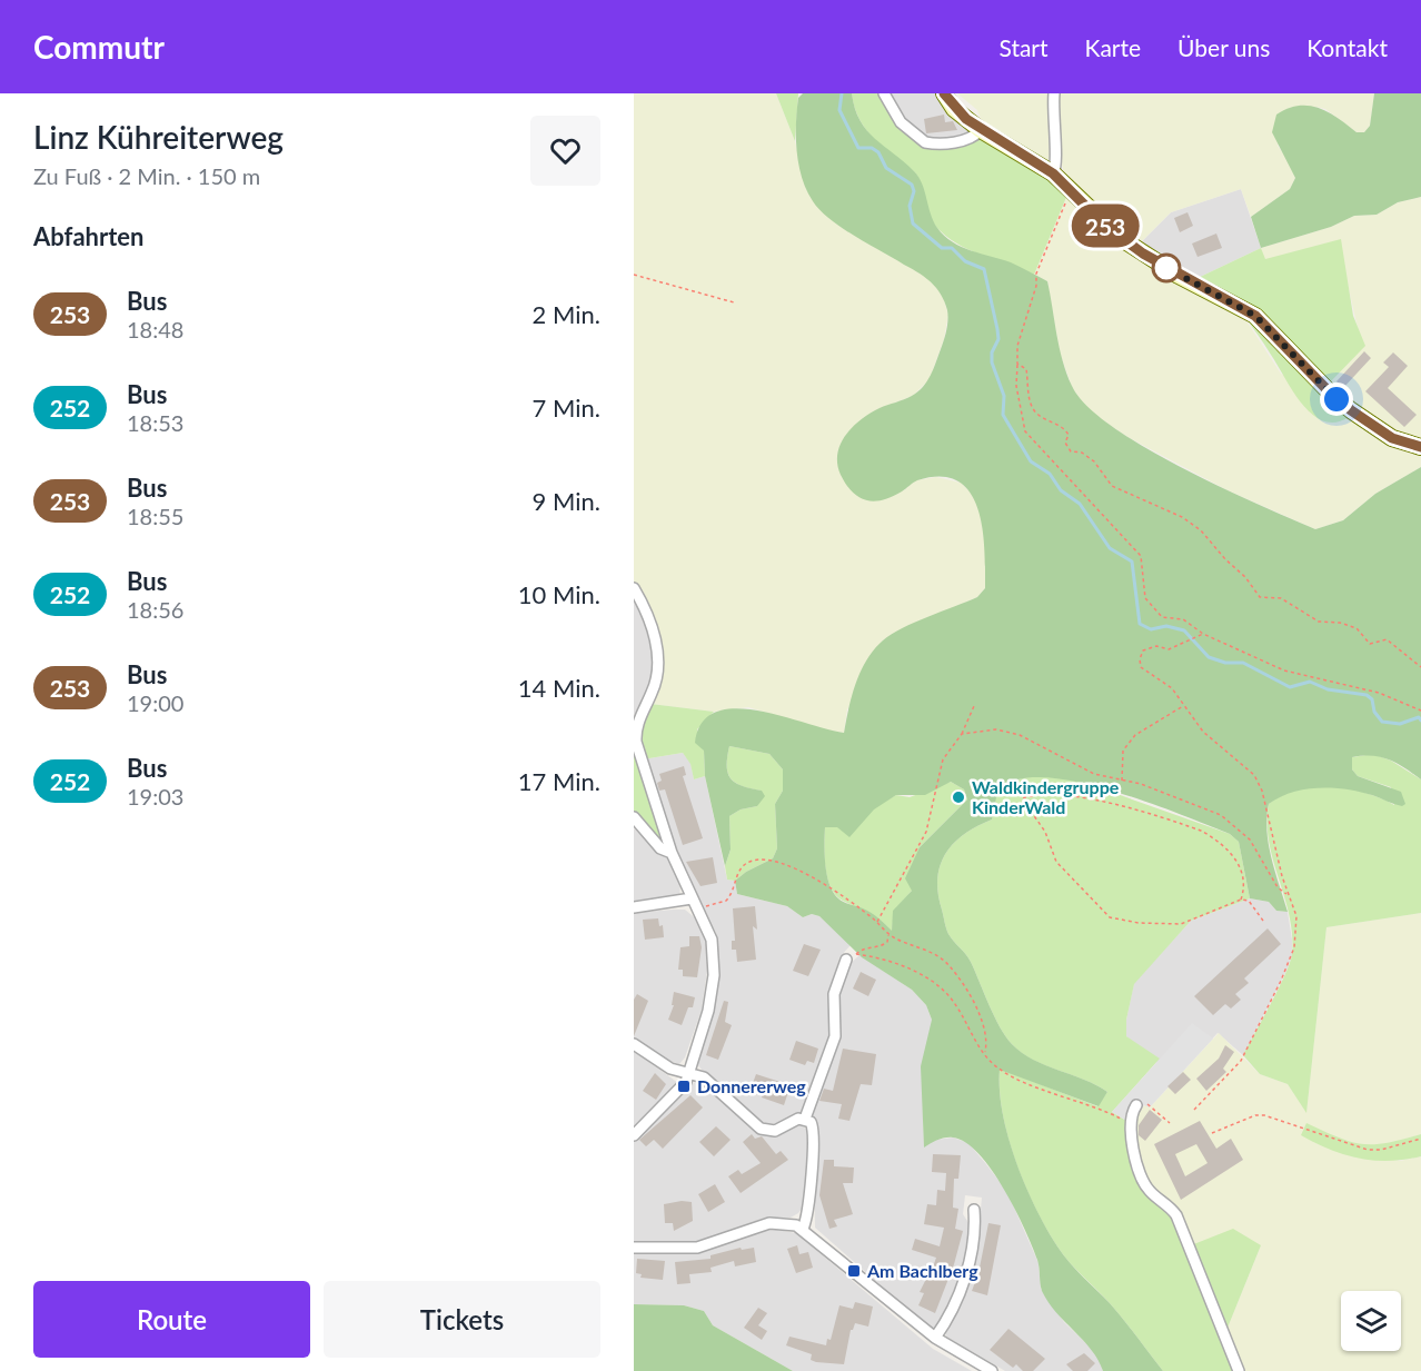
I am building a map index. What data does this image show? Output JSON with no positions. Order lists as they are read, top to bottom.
{
  "places": {
    "other": ["Waldkindergruppe KinderWald"],
    "transit": ["Donnererweg", "Am Bachlberg"]
  },
  "lines": ["bus line 253"],
  "page": {
    "header": "Commutr",
    "nav": [
      "Start",
      "Karte",
      "Über uns",
      "Kontakt"
    ],
    "heading": [
      ["Linz Kühreiterweg", "Zu Fuß · 2 Min. · 150 m"],
      "Abfahrten"
    ],
    "on_map": "253",
    "list": [
      {
        "mark": "253",
        "name": "Bus",
        "note": "18:48",
        "value": "2 Min."
      },
      {
        "mark": "252",
        "name": "Bus",
        "note": "18:53",
        "value": "7 Min."
      },
      {
        "mark": "253",
        "name": "Bus",
        "note": "18:55",
        "value": "9 Min."
      },
      {
        "mark": "252",
        "name": "Bus",
        "note": "18:56",
        "value": "10 Min."
      },
      {
        "mark": "253",
        "name": "Bus",
        "note": "19:00",
        "value": "14 Min."
      },
      {
        "mark": "252",
        "name": "Bus",
        "note": "19:03",
        "value": "17 Min."
      }
    ],
    "buttons": ["Route", "Tickets"]
  }
}
